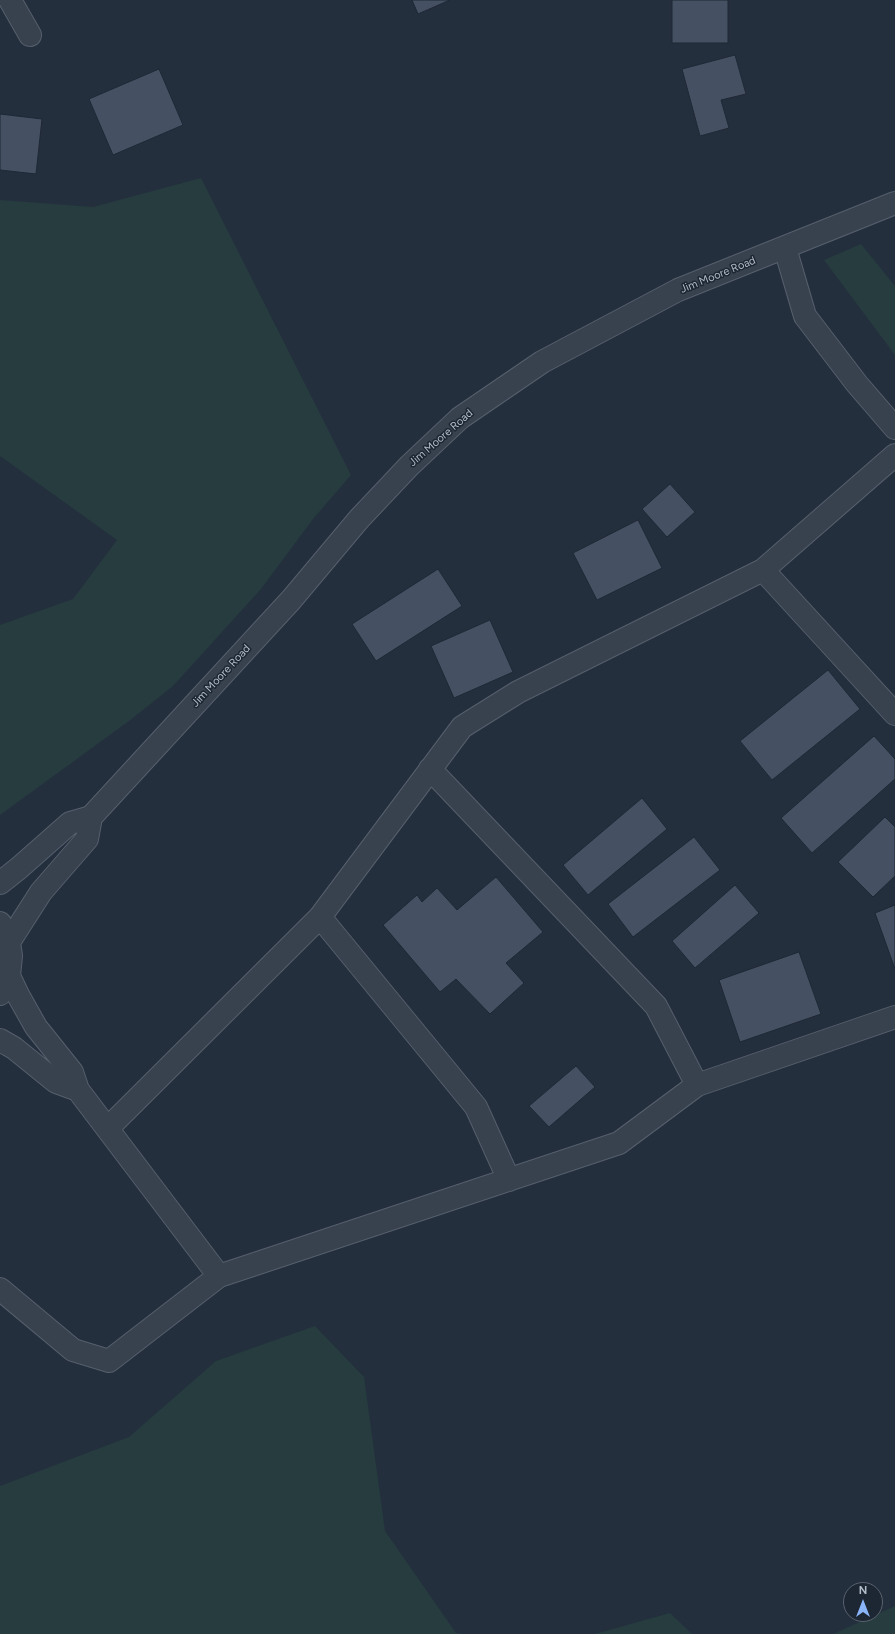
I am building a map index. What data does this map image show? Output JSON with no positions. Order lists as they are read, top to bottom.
{
  "streets": {
    "street": ["Jim Moore Road"]
  },
  "north": "top"
}
